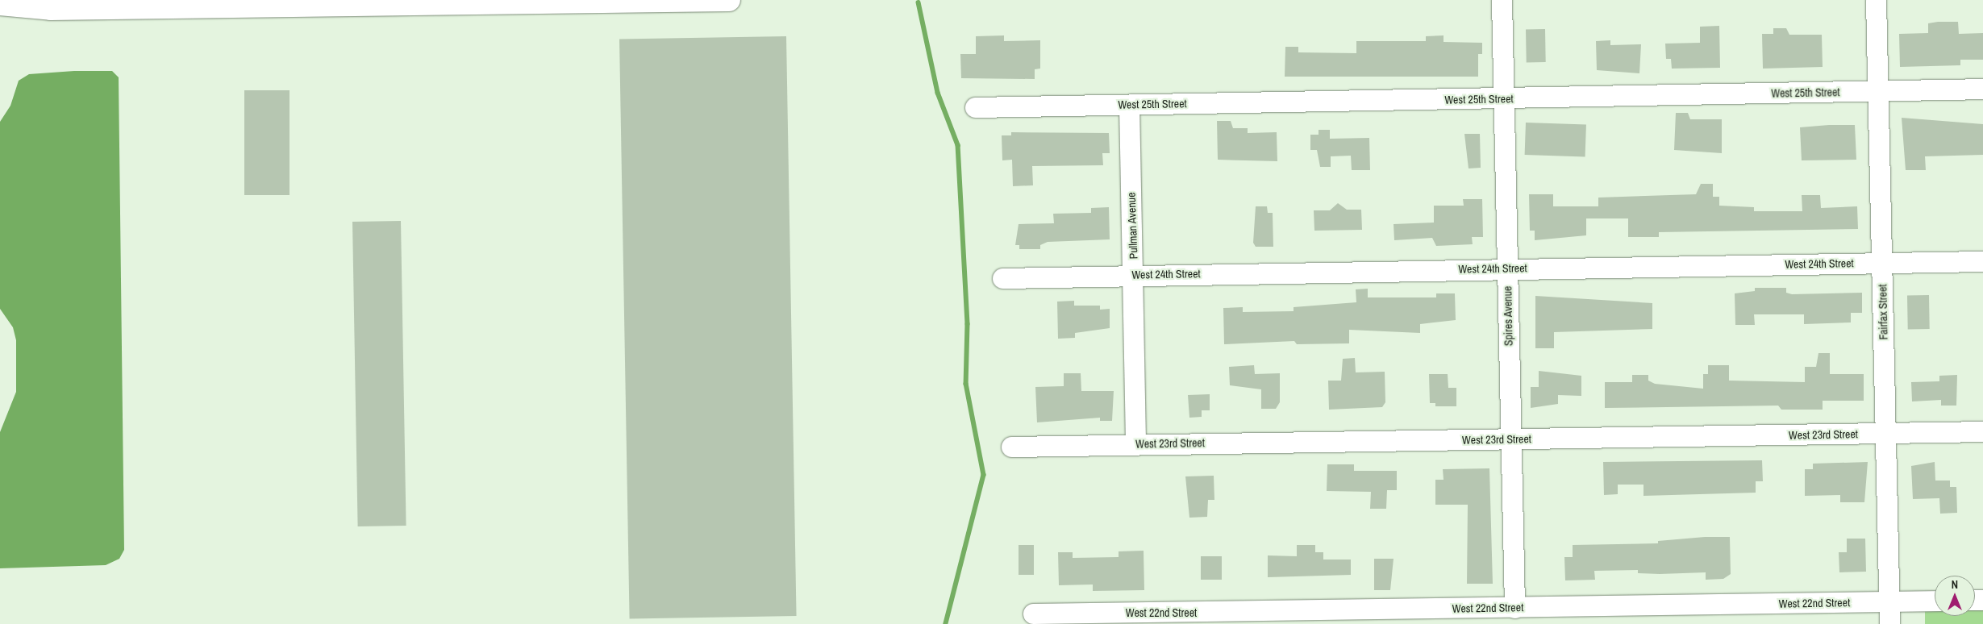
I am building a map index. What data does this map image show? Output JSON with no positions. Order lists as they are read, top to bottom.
{
  "streets": {
    "street": [
      "West 25th Street",
      "Pullman Avenue",
      "West 24th Street",
      "Fairfax Street",
      "Spires Avenue",
      "West 23rd Street",
      "West 22nd Street"
    ]
  },
  "crossings": [
    ["West 25th Street", "Pullman Avenue"],
    ["West 25th Street", "Fairfax Street"],
    ["West 25th Street", "Spires Avenue"],
    ["Pullman Avenue", "West 24th Street"],
    ["Pullman Avenue", "West 23rd Street"],
    ["West 24th Street", "Fairfax Street"],
    ["West 24th Street", "Spires Avenue"],
    ["Fairfax Street", "West 23rd Street"],
    ["Fairfax Street", "West 22nd Street"],
    ["Spires Avenue", "West 23rd Street"],
    ["Spires Avenue", "West 22nd Street"]
  ],
  "north": "top"
}
